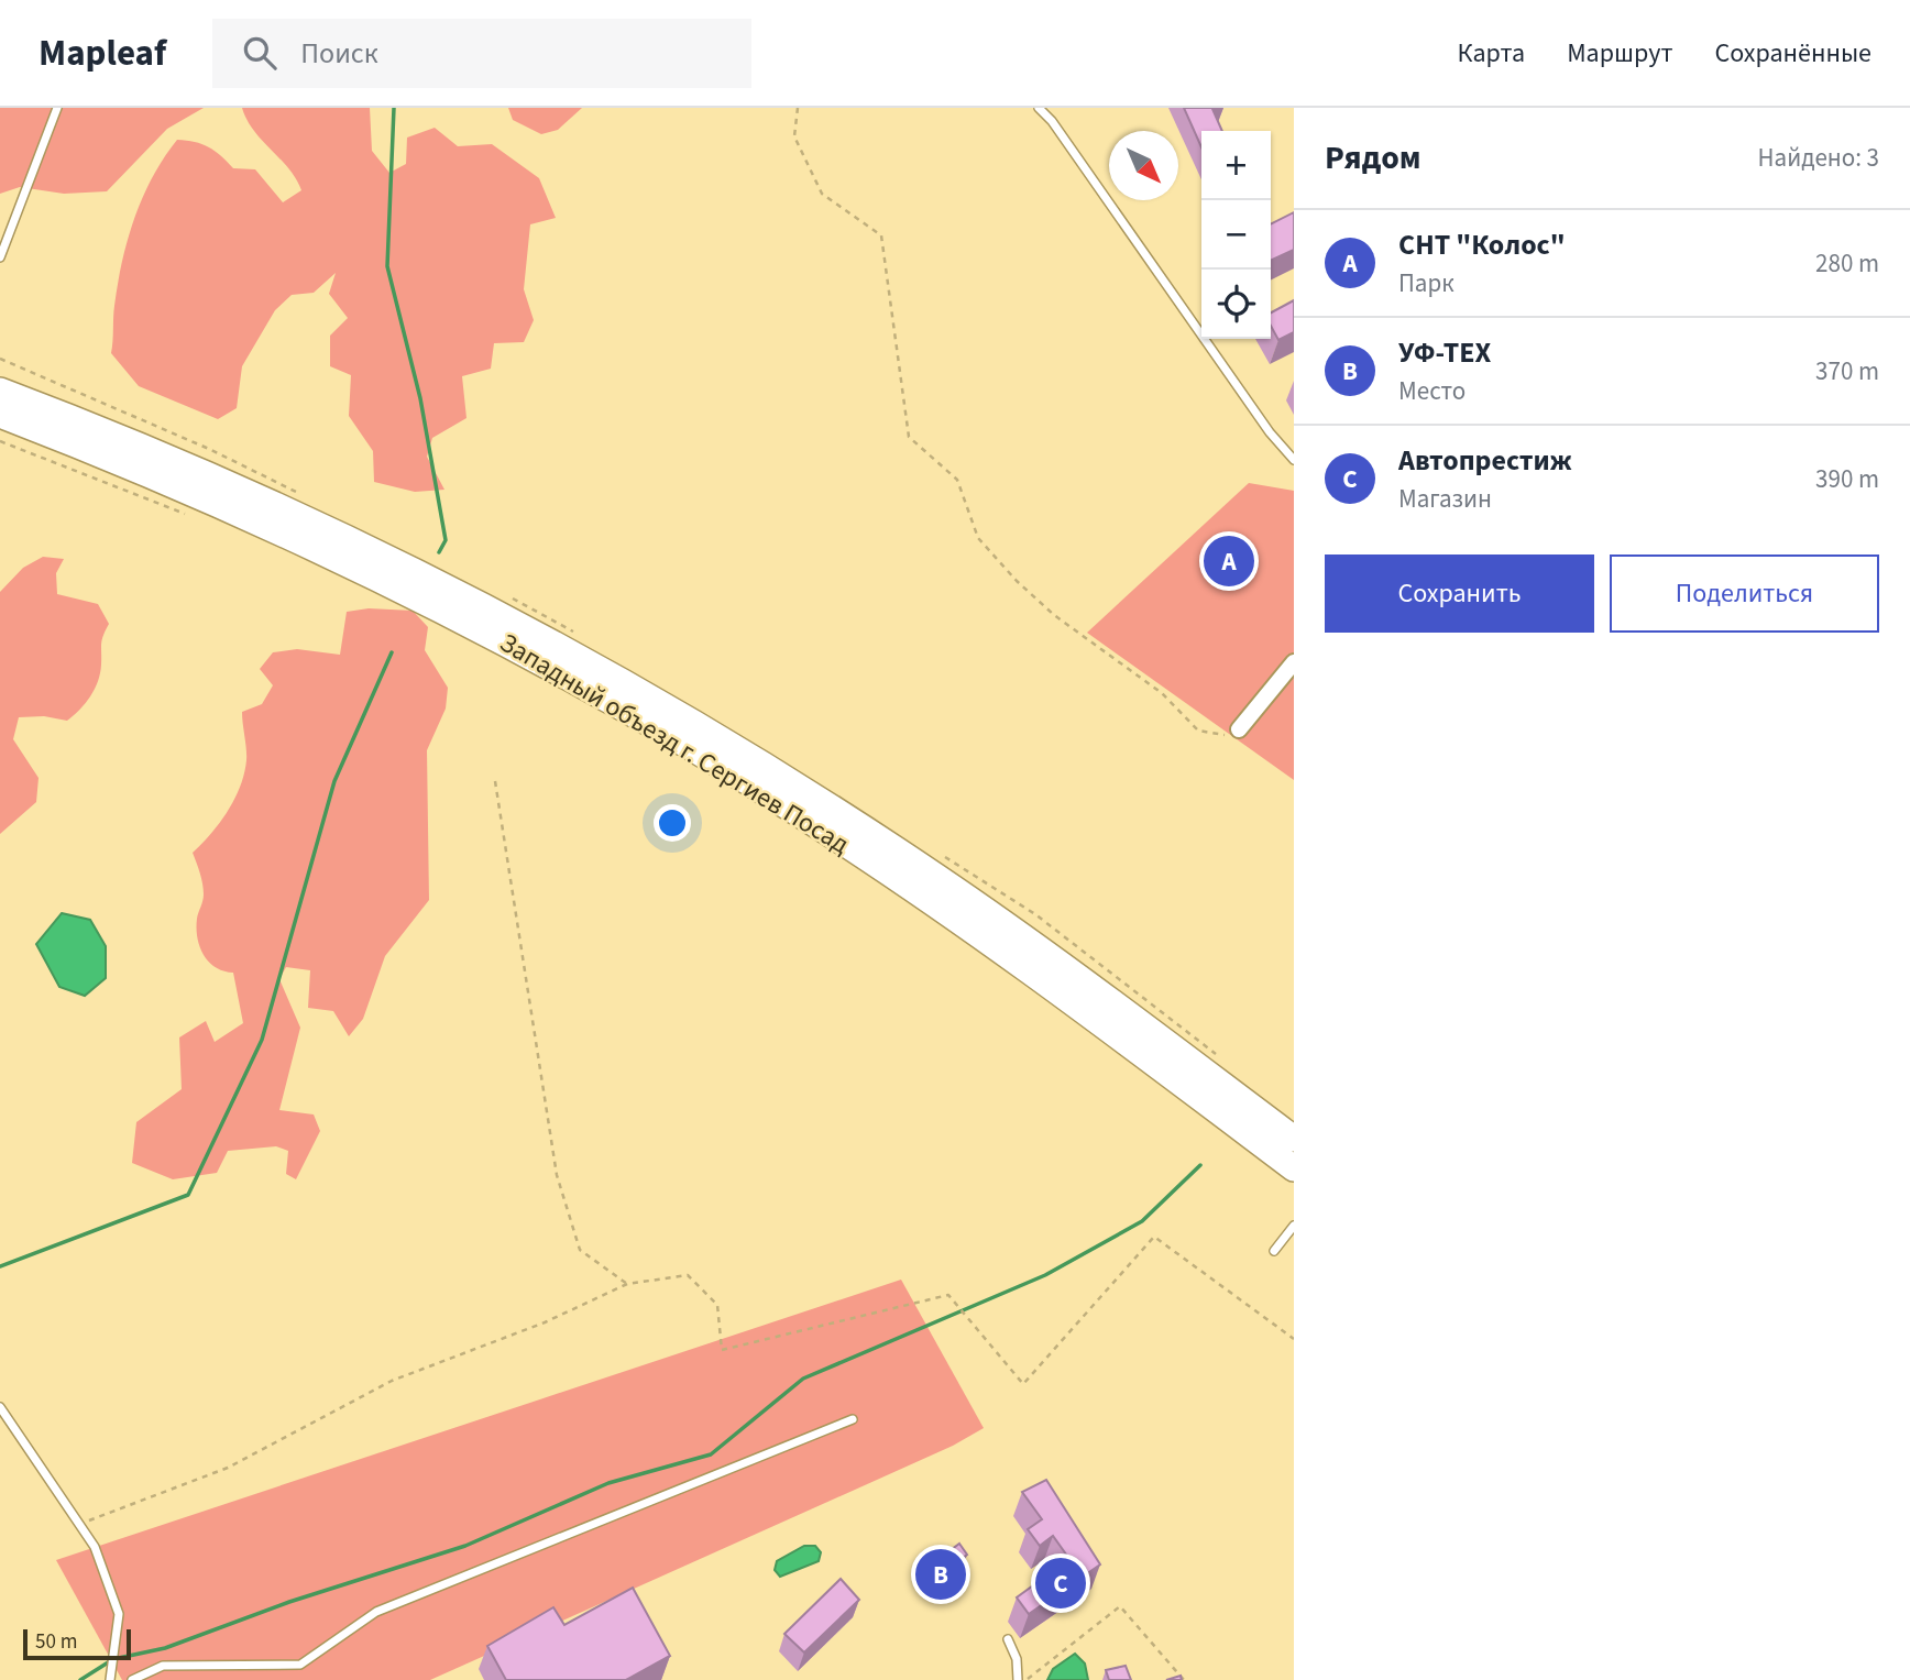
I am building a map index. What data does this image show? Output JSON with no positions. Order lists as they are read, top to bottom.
{
  "streets": {
    "main road": ["Западный объезд г. Сергиев Посад"]
  },
  "scale_bar": "50 m",
  "north": "bottom right",
  "page": {
    "header": "Mapleaf",
    "search": "Поиск",
    "nav": ["Карта", "Маршрут", "Сохранённые"],
    "heading": ["Рядом", "Найдено: 3"],
    "map_buttons": ["+", "−"],
    "list": [
      {
        "mark": "A",
        "name": "СНТ \"Колос\"",
        "note": "Парк",
        "value": "280 m"
      },
      {
        "mark": "B",
        "name": "УФ-ТЕХ",
        "note": "Место",
        "value": "370 m"
      },
      {
        "mark": "C",
        "name": "Автопрестиж",
        "note": "Магазин",
        "value": "390 m"
      }
    ],
    "pins": ["A", "B", "C"],
    "buttons": ["Сохранить", "Поделиться"],
    "scale": "50 m"
  }
}
